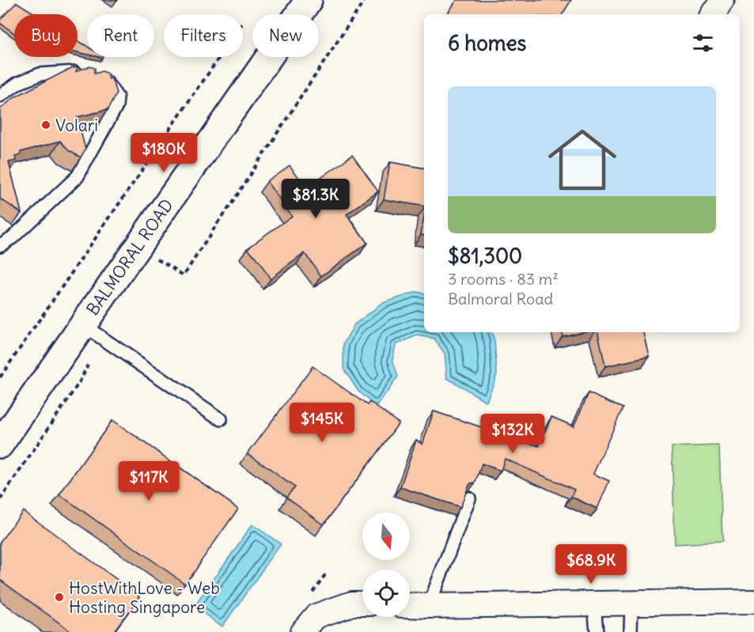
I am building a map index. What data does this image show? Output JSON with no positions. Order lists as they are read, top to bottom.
{
  "streets": {
    "street": ["BALMORAL ROAD"]
  },
  "places": ["Volari", "HostWithLove - Web Hosting Singapore"],
  "north": "bottom",
  "page": {
    "chip": [
      "Buy",
      "Rent",
      "Filters",
      "New"
    ],
    "heading": "6 homes",
    "list": [
      {
        "name": "$81,300",
        "note": "3 rooms · 83 m² · Balmoral Road"
      }
    ],
    "price": [
      "$180K",
      "$81.3K",
      "$145K",
      "$132K",
      "$117K",
      "$68.9K"
    ]
  }
}
